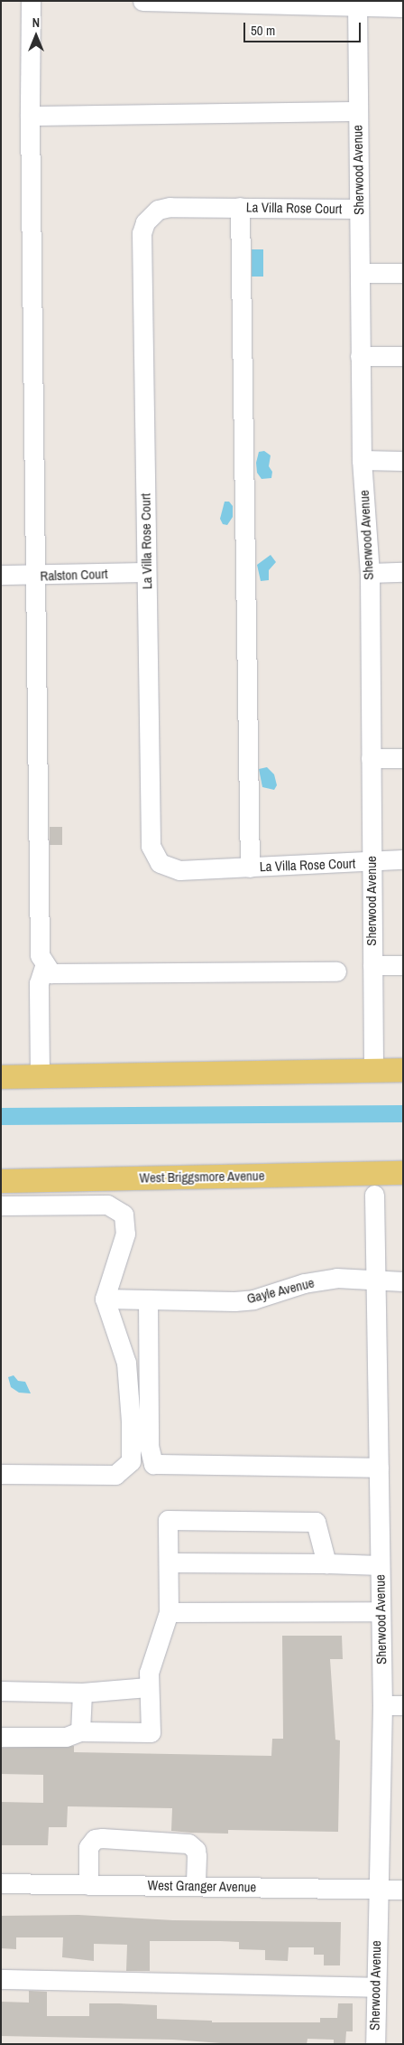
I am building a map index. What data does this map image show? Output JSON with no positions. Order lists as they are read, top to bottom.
{
  "streets": {
    "main road": ["West Briggsmore Avenue"],
    "street": [
      "Sherwood Avenue",
      "La Villa Rose Court",
      "Ralston Court",
      "Gayle Avenue",
      "West Granger Avenue"
    ]
  },
  "crossings": [
    ["Sherwood Avenue", "La Villa Rose Court"],
    ["Sherwood Avenue", "Gayle Avenue"],
    ["Sherwood Avenue", "West Granger Avenue"],
    ["La Villa Rose Court", "Ralston Court"]
  ],
  "scale_bar": "50 m",
  "north": "top"
}
